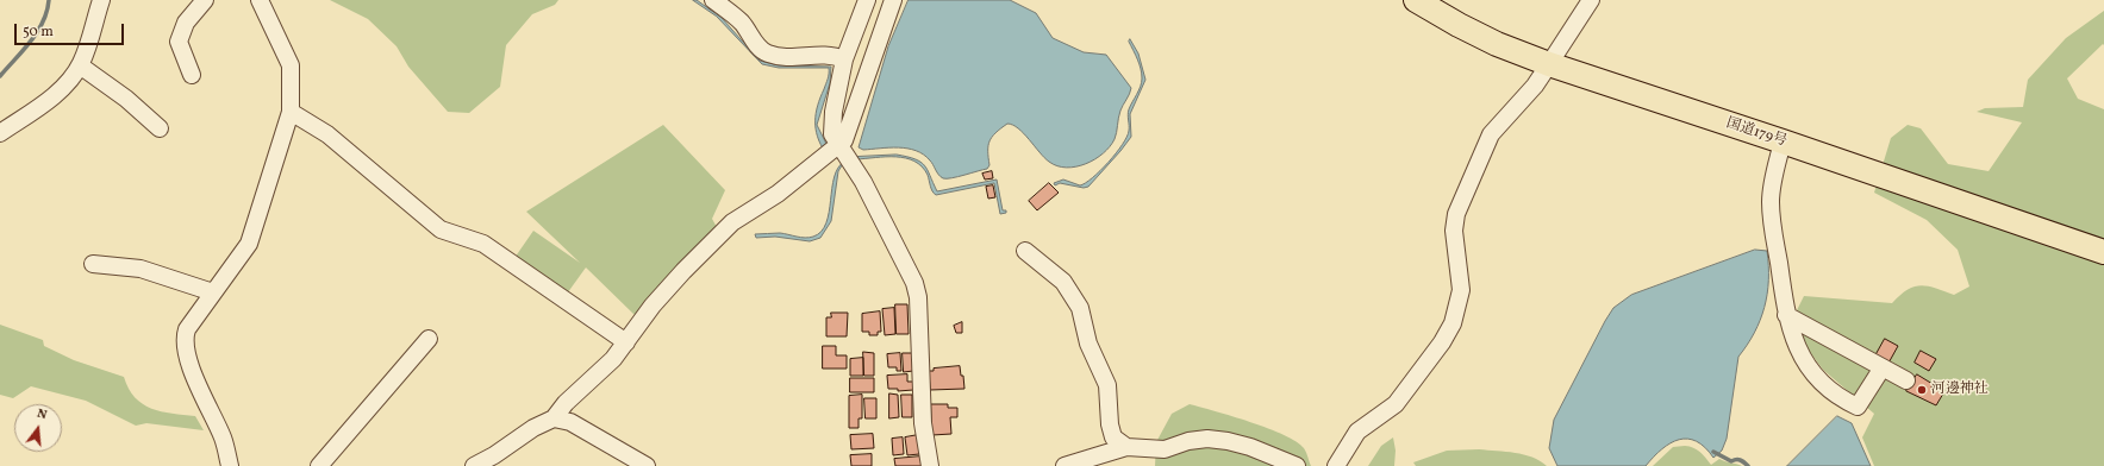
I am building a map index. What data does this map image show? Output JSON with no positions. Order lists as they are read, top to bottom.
{
  "streets": {
    "highway": ["国道179号"]
  },
  "places": ["河邊神社"],
  "scale_bar": "50 m",
  "north": "top"
}
